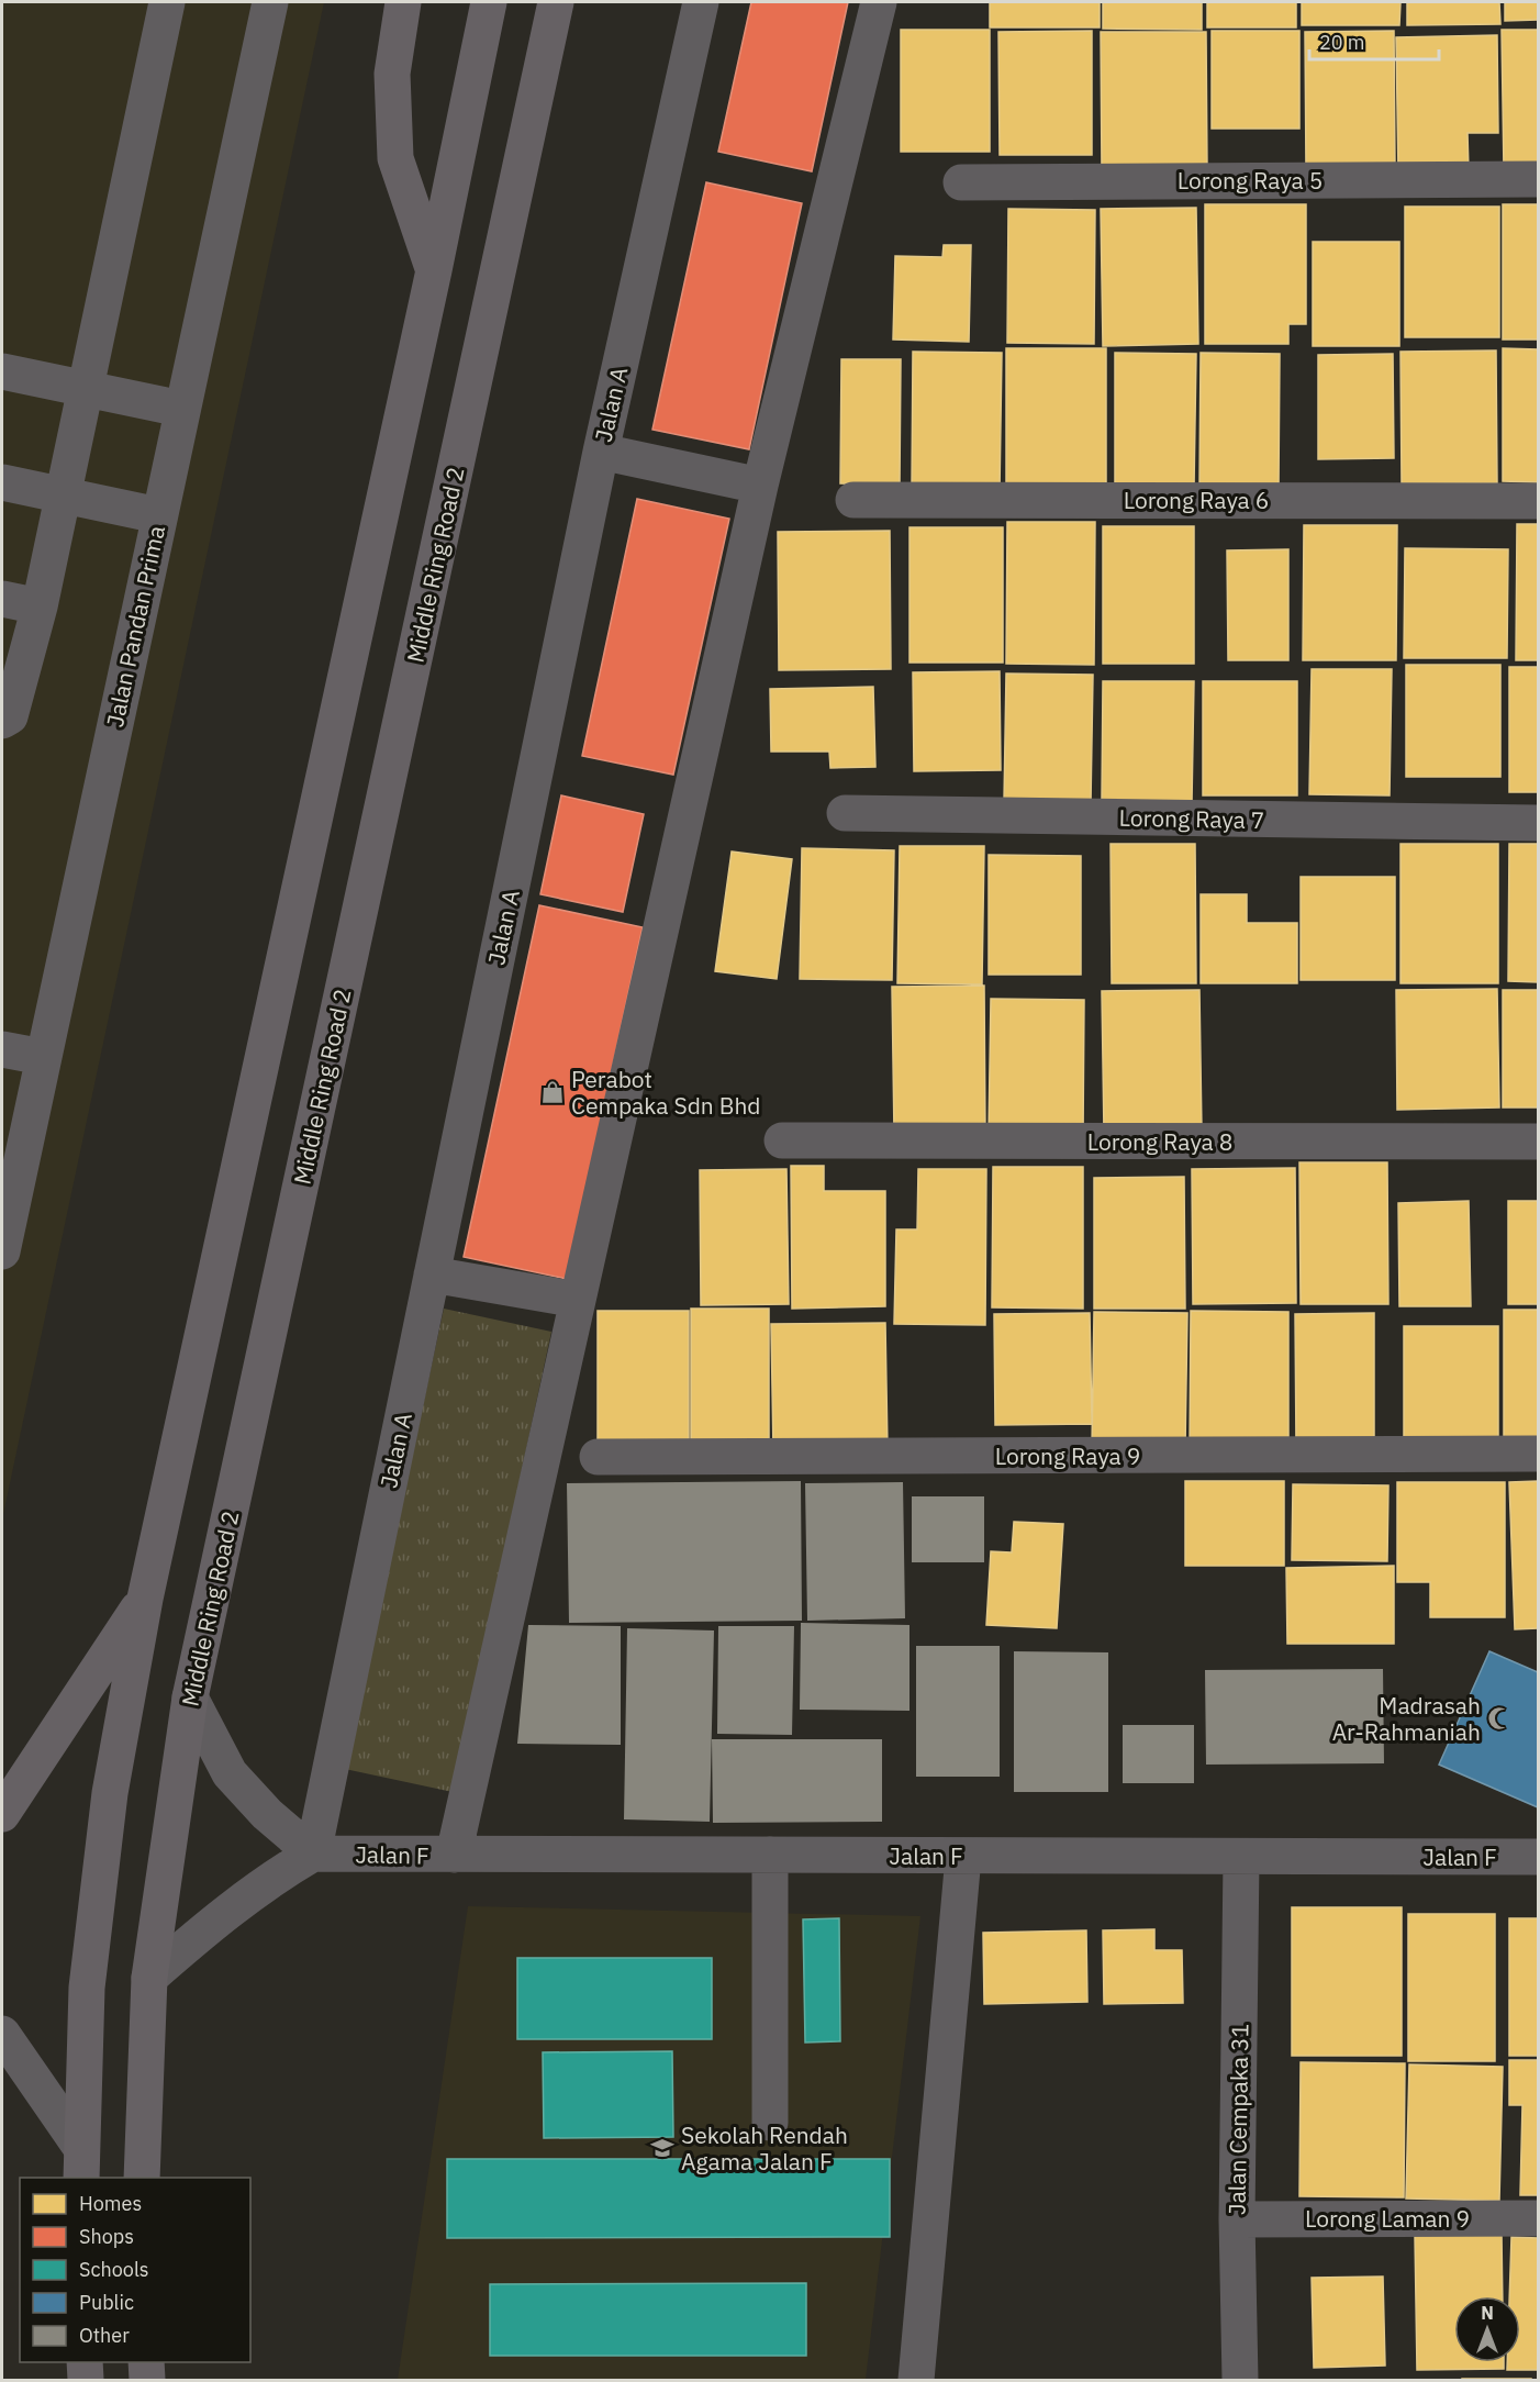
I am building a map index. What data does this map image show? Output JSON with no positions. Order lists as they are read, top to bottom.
{
  "streets": {
    "highway": ["Middle Ring Road 2"],
    "street": [
      "Lorong Raya 5",
      "Jalan A",
      "Lorong Raya 6",
      "Jalan Pandan Prima",
      "Lorong Raya 7",
      "Lorong Raya 8",
      "Lorong Raya 9",
      "Jalan F",
      "Jalan Cempaka 31",
      "Lorong Laman 9"
    ]
  },
  "crossings": [
    ["Jalan A", "Jalan F"],
    ["Jalan F", "Jalan Cempaka 31"],
    ["Jalan Cempaka 31", "Lorong Laman 9"]
  ],
  "places": {
    "shop": ["Perabot Cempaka Sdn Bhd"],
    "mosque": ["Madrasah Ar-Rahmaniah"],
    "school or university": ["Sekolah Rendah Agama Jalan F"]
  },
  "legend": [
    "Homes",
    "Shops",
    "Schools",
    "Public",
    "Other"
  ],
  "scale_bar": "20 m",
  "north": "top"
}
